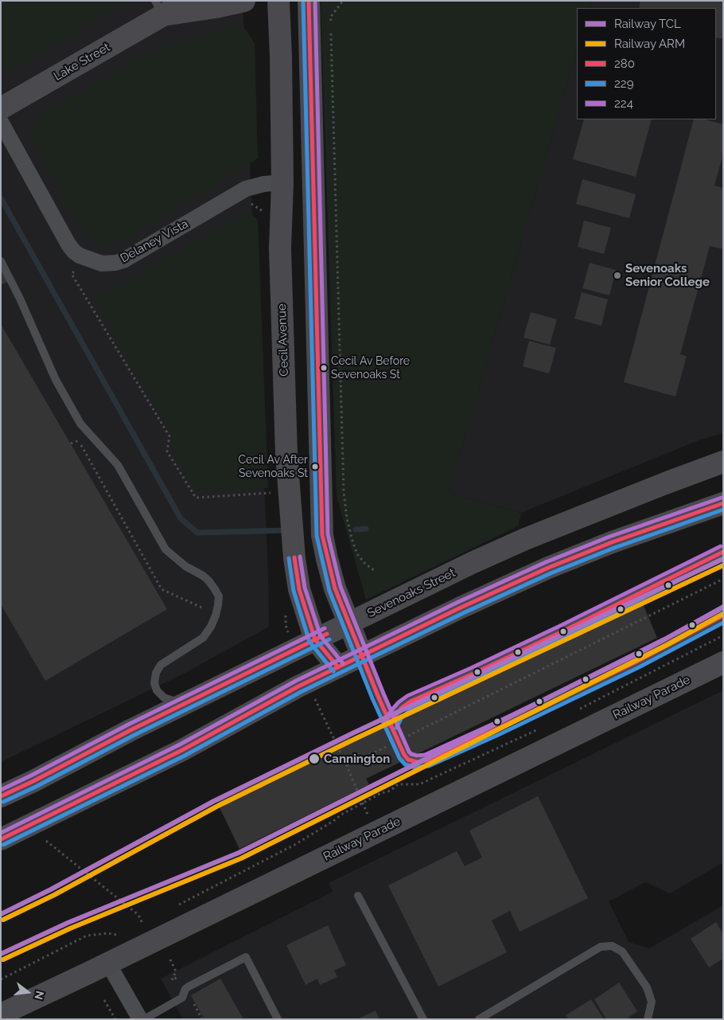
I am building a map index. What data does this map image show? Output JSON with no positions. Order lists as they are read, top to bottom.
{
  "streets": {
    "main road": [
      "Lake Street",
      "Cecil Avenue",
      "Sevenoaks Street",
      "Railway Parade"
    ],
    "street": ["Delaney Vista"]
  },
  "crossings": [
    ["Delaney Vista", "Cecil Avenue"],
    ["Cecil Avenue", "Sevenoaks Street"]
  ],
  "places": [
    "Sevenoaks Senior College",
    "Cecil Av Before Sevenoaks St",
    "Cecil Av After Sevenoaks St",
    "Cannington"
  ],
  "lines": [
    "transit line 280",
    "transit line 229",
    "transit line 224",
    "rail line TCL",
    "rail line ARM"
  ],
  "legend": [
    "Railway TCL",
    "Railway ARM",
    "280",
    "229",
    "224"
  ],
  "north": "right"
}
